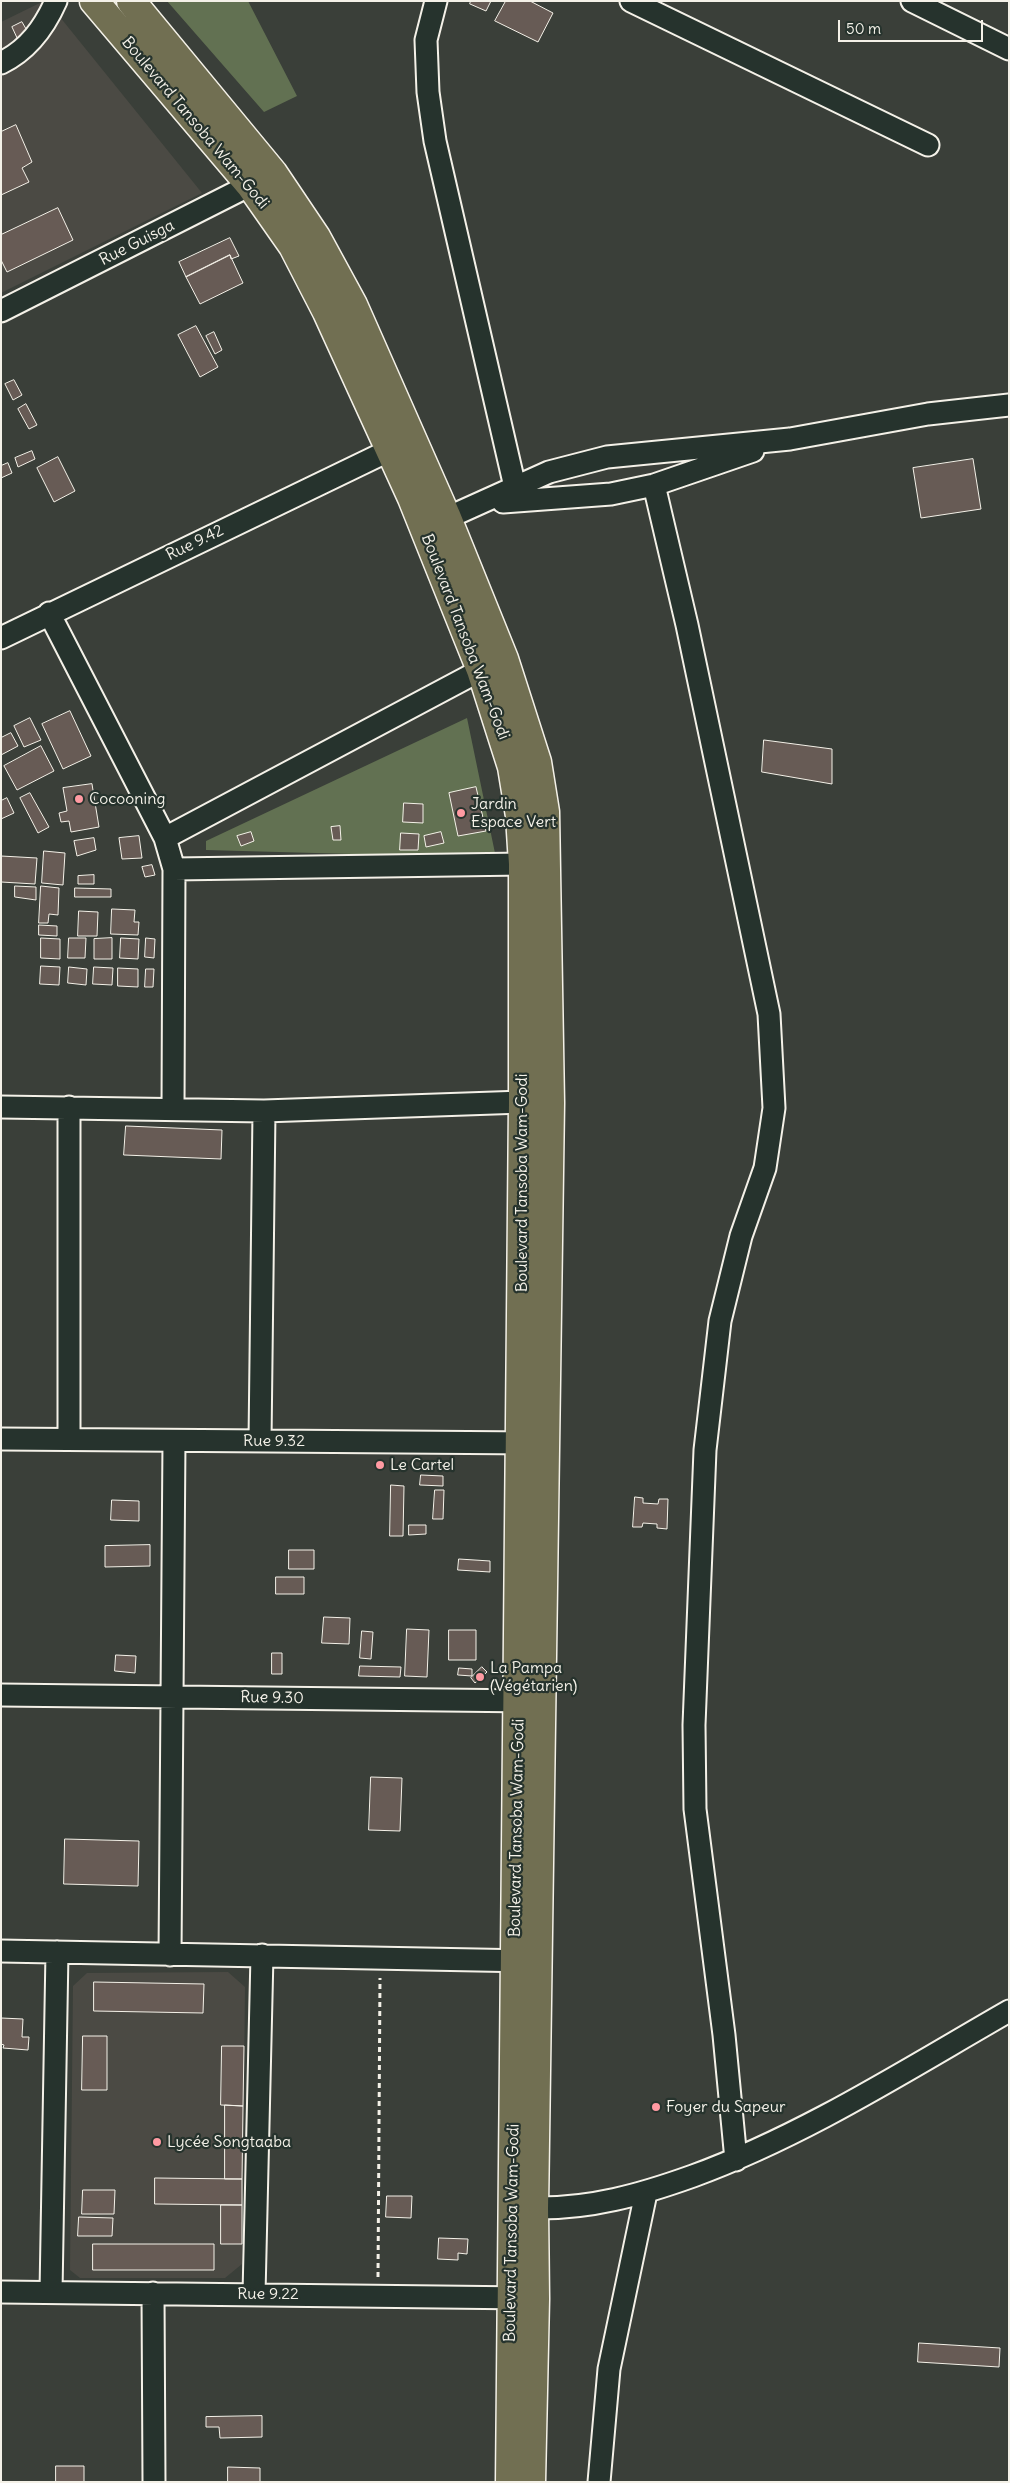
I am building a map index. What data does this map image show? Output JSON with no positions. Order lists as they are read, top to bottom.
{
  "streets": {
    "main road": ["Boulevard Tansoba Wam-Godi"],
    "street": [
      "Rue Guisga",
      "Rue 9.42",
      "Rue 9.32",
      "Rue 9.30",
      "Rue 9.22"
    ]
  },
  "crossings": [
    ["Boulevard Tansoba Wam-Godi", "Rue Guisga"],
    ["Boulevard Tansoba Wam-Godi", "Rue 9.42"],
    ["Boulevard Tansoba Wam-Godi", "Rue 9.32"],
    ["Boulevard Tansoba Wam-Godi", "Rue 9.30"],
    ["Boulevard Tansoba Wam-Godi", "Rue 9.22"]
  ],
  "places": [
    "Cocooning",
    "Jardin Espace Vert",
    "Le Cartel",
    "La Pampa (Végétarien)",
    "Foyer du Sapeur",
    "Lycée Songtaaba"
  ],
  "scale_bar": "50 m"
}
